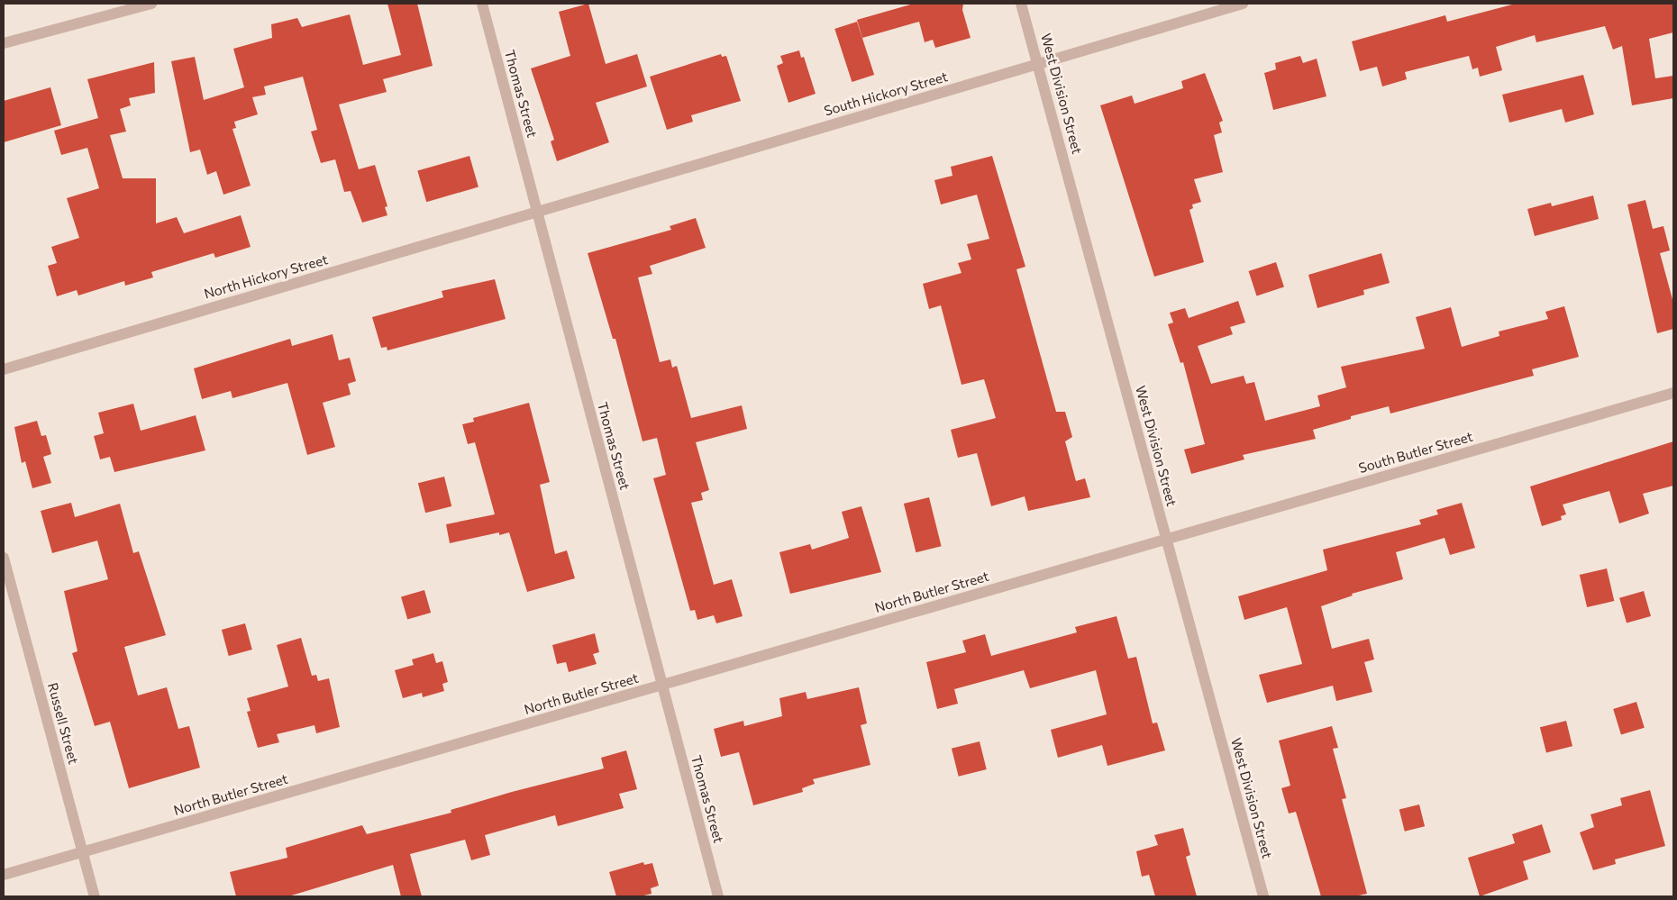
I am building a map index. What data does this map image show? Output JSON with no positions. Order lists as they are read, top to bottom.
{
  "streets": {
    "street": [
      "Thomas Street",
      "South Hickory Street",
      "West Division Street",
      "North Hickory Street",
      "South Butler Street",
      "North Butler Street",
      "Russell Street"
    ]
  },
  "crossings": [
    ["Thomas Street", "South Hickory Street"],
    ["Thomas Street", "North Hickory Street"],
    ["Thomas Street", "North Butler Street"],
    ["South Hickory Street", "West Division Street"],
    ["South Hickory Street", "North Hickory Street"],
    ["West Division Street", "South Butler Street"],
    ["West Division Street", "North Butler Street"],
    ["South Butler Street", "North Butler Street"],
    ["North Butler Street", "Russell Street"]
  ]
}
